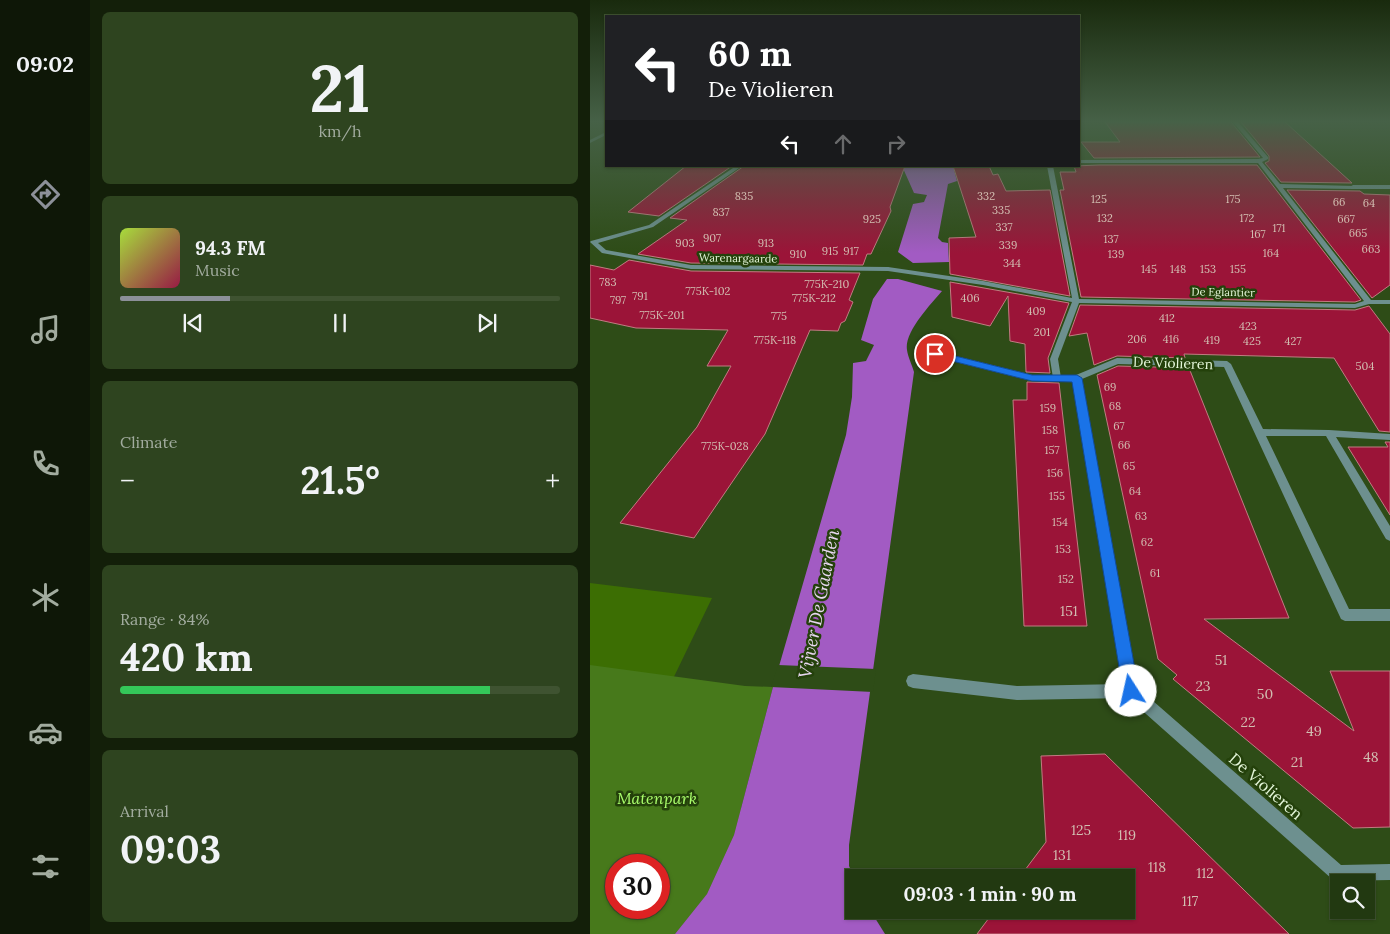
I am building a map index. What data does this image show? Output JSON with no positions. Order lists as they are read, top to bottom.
{
  "streets": {
    "street": ["Warenargaarde", "De Eglantier", "De Violieren"]
  },
  "crossings": [
    ["Warenargaarde", "De Eglantier"]
  ],
  "water": ["Vijver De Gaarden"],
  "parks": ["Matenpark"],
  "house_numbers": [
    "835",
    "332",
    "125",
    "175",
    "66",
    "64",
    "335",
    "837",
    "132",
    "172",
    "925",
    "667",
    "337",
    "171",
    "665",
    "167",
    "907",
    "137",
    "903",
    "913",
    "339",
    "663",
    "915",
    "917",
    "164",
    "910",
    "139",
    "344",
    "145",
    "148",
    "153",
    "155",
    "783",
    "775K-210",
    "775K-102",
    "791",
    "775K-212",
    "406",
    "797",
    "409",
    "775K-201",
    "775",
    "412",
    "423",
    "201",
    "206",
    "416",
    "775K-118",
    "419",
    "425",
    "427",
    "504",
    "69",
    "68",
    "159",
    "67",
    "158",
    "66",
    "775K-028",
    "157",
    "65",
    "156",
    "64",
    "155",
    "63",
    "154",
    "62",
    "153",
    "61",
    "152",
    "151",
    "51",
    "23",
    "50",
    "22",
    "49",
    "48",
    "21",
    "125",
    "119",
    "131",
    "118",
    "112",
    "117"
  ],
  "page": {
    "tabs": "09:02",
    "tile": [
      ["21", "km/h"],
      "Climate",
      ["Range · 84%", "420 km"],
      ["Arrival", "09:03"]
    ],
    "turn": ["60 m", "De Violieren"],
    "song": ["94.3 FM", "Music"],
    "heat": ["−", "21.5°", "+"],
    "limit": "30",
    "trip": "09:03 · 1 min · 90 m"
  }
}
